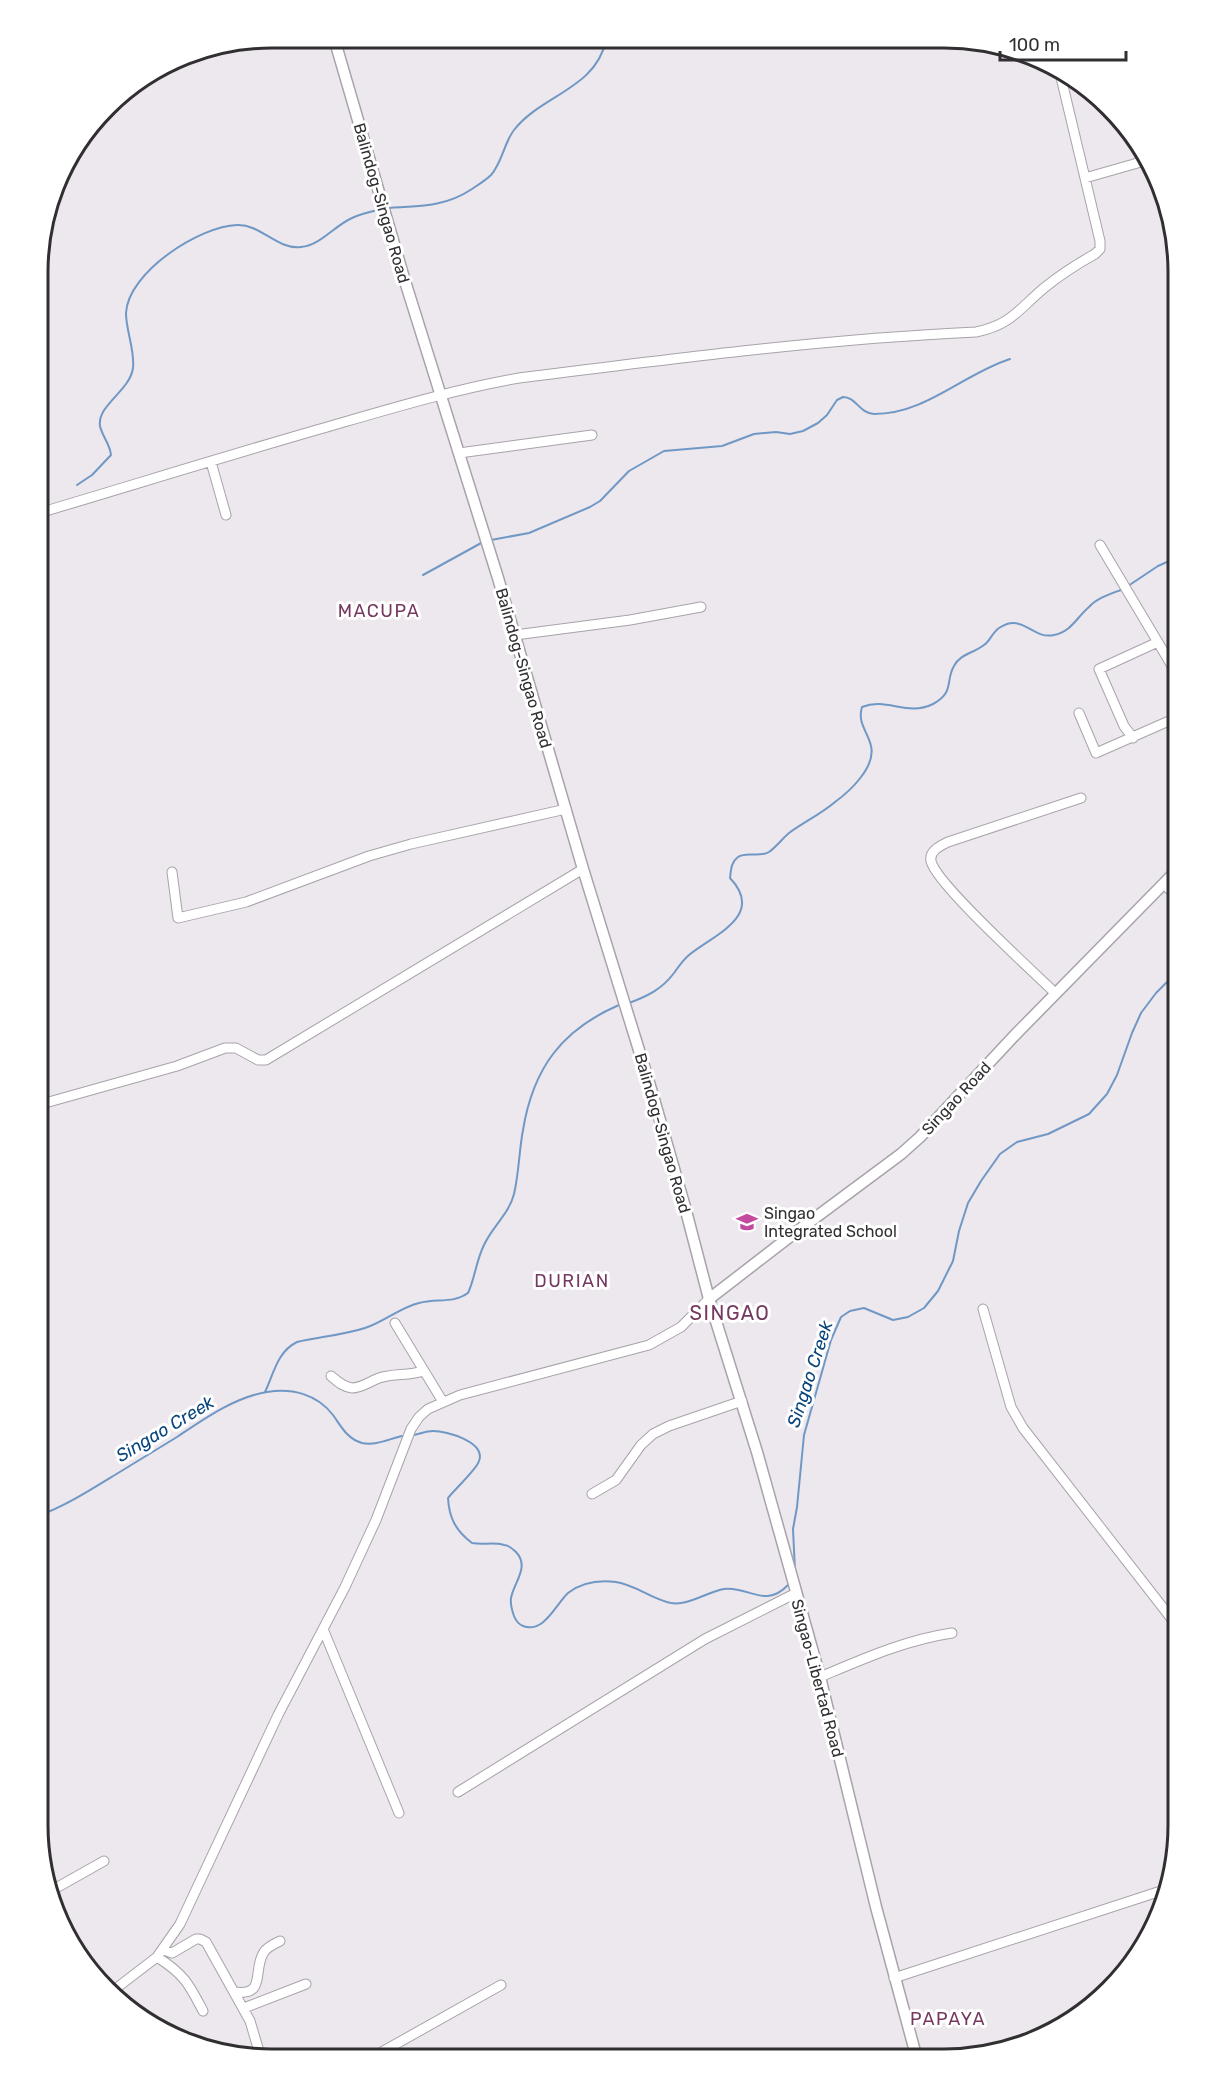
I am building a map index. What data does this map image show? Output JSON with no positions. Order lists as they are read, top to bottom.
{
  "streets": {
    "street": ["Balindog-Singao Road", "Singao Road", "Singao-Libertad Road"]
  },
  "crossings": [
    ["Balindog-Singao Road", "Singao Road"],
    ["Balindog-Singao Road", "Singao-Libertad Road"],
    ["Singao Road", "Singao-Libertad Road"]
  ],
  "districts": [
    "MACUPA",
    "DURIAN",
    "SINGAO",
    "PAPAYA"
  ],
  "water": ["Singao Creek"],
  "places": {
    "school or university": ["Singao Integrated School"]
  },
  "scale_bar": "100 m"
}
